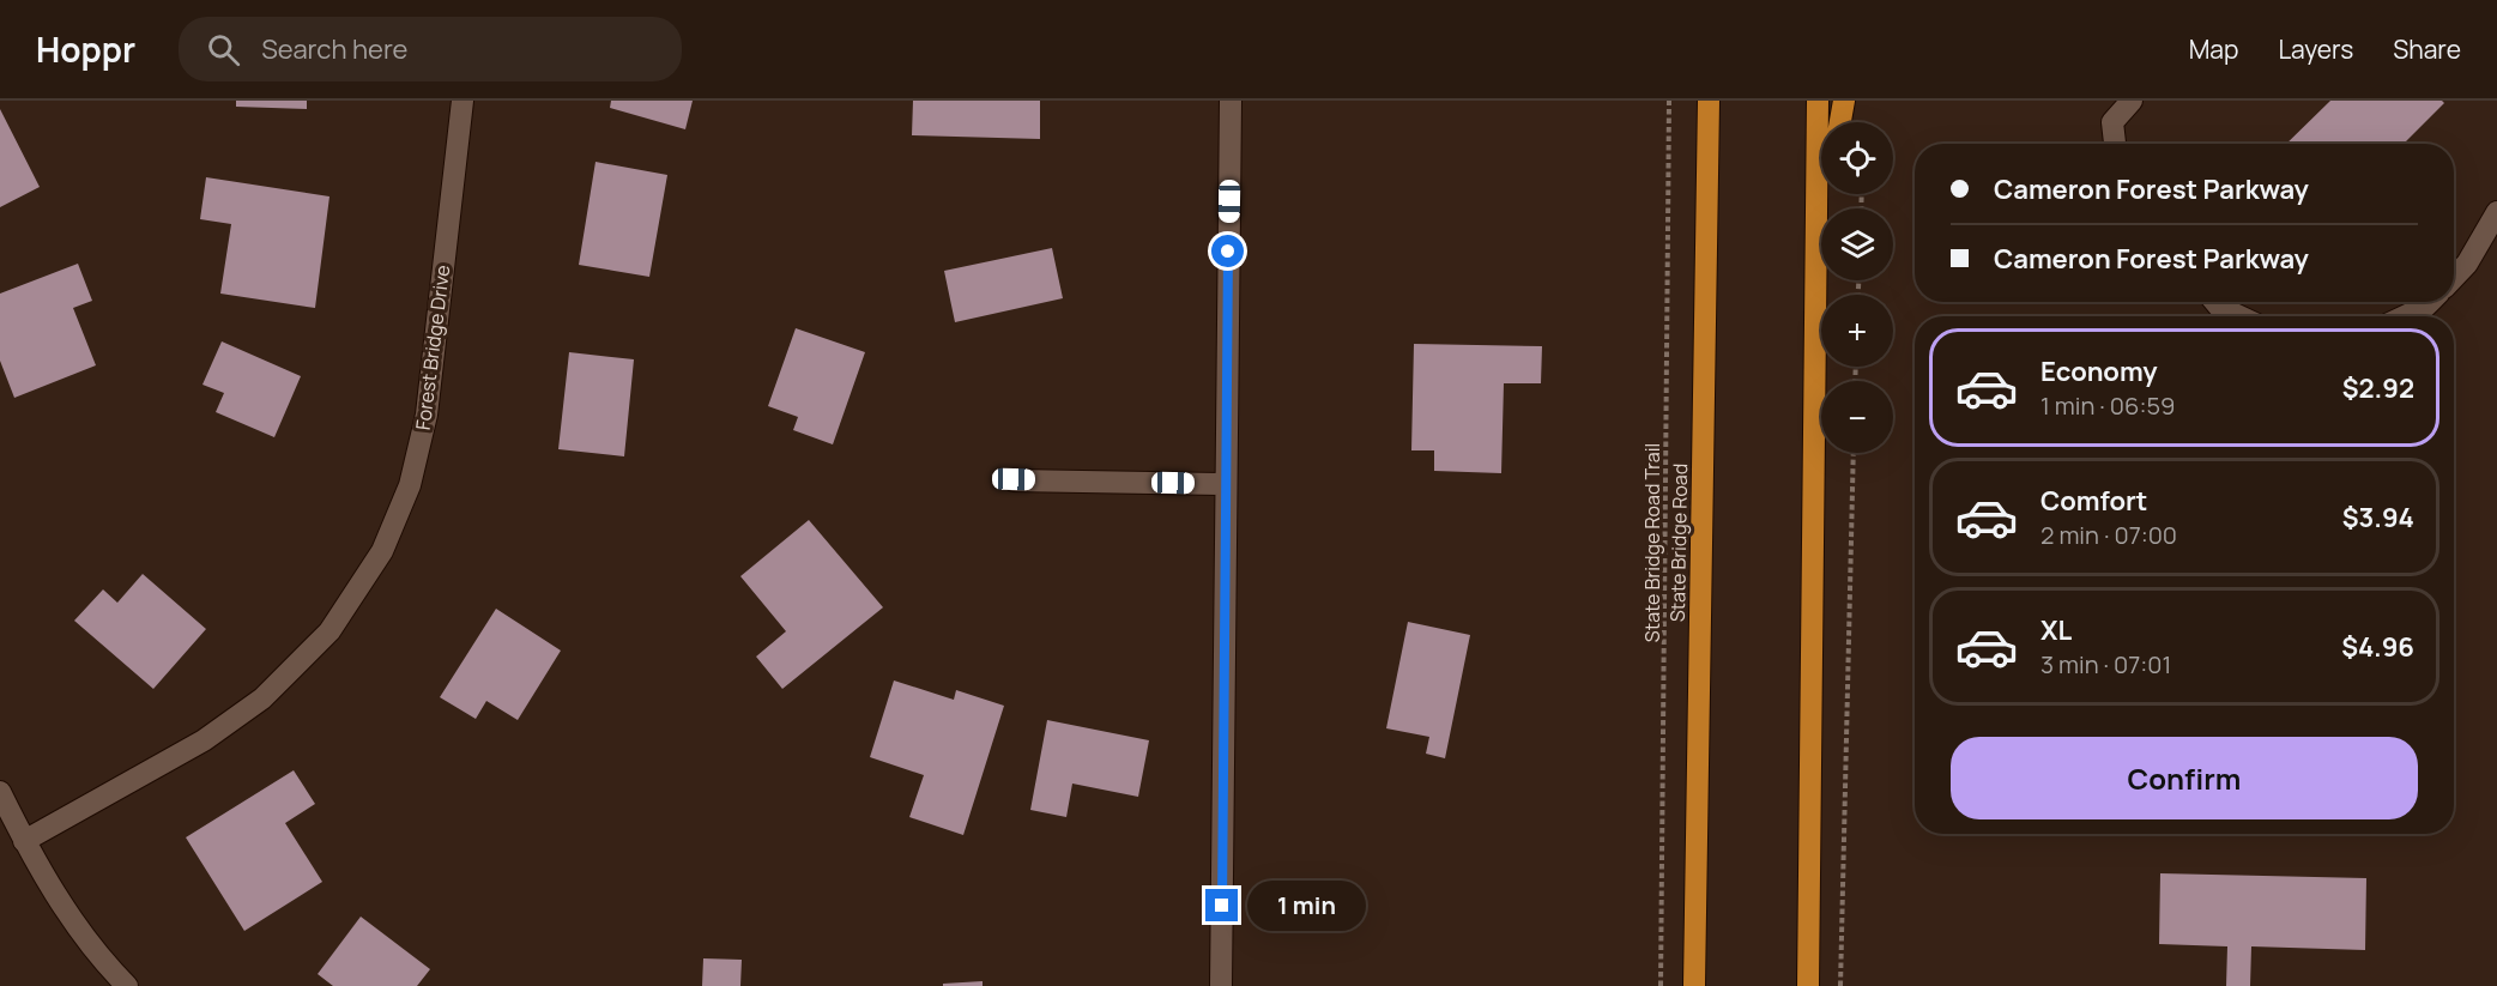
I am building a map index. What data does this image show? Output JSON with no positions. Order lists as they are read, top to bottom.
{
  "streets": {
    "highway": ["State Bridge Road"],
    "street": ["Forest Bridge Drive"],
    "path": ["State Bridge Road Trail"]
  },
  "page": {
    "header": "Hoppr",
    "search": "Search here",
    "nav": ["Map", "Layers", "Share"],
    "map_buttons": ["+", "−"],
    "banner": ["Cameron Forest Parkway", "Cameron Forest Parkway"],
    "list": [
      {
        "name": "Economy",
        "note": "1 min · 06:59",
        "value": "$2.92"
      },
      {
        "name": "Comfort",
        "note": "2 min · 07:00",
        "value": "$3.94"
      },
      {
        "name": "XL",
        "note": "3 min · 07:01",
        "value": "$4.96"
      }
    ],
    "buttons": "Confirm",
    "bubble": "1 min"
  }
}
